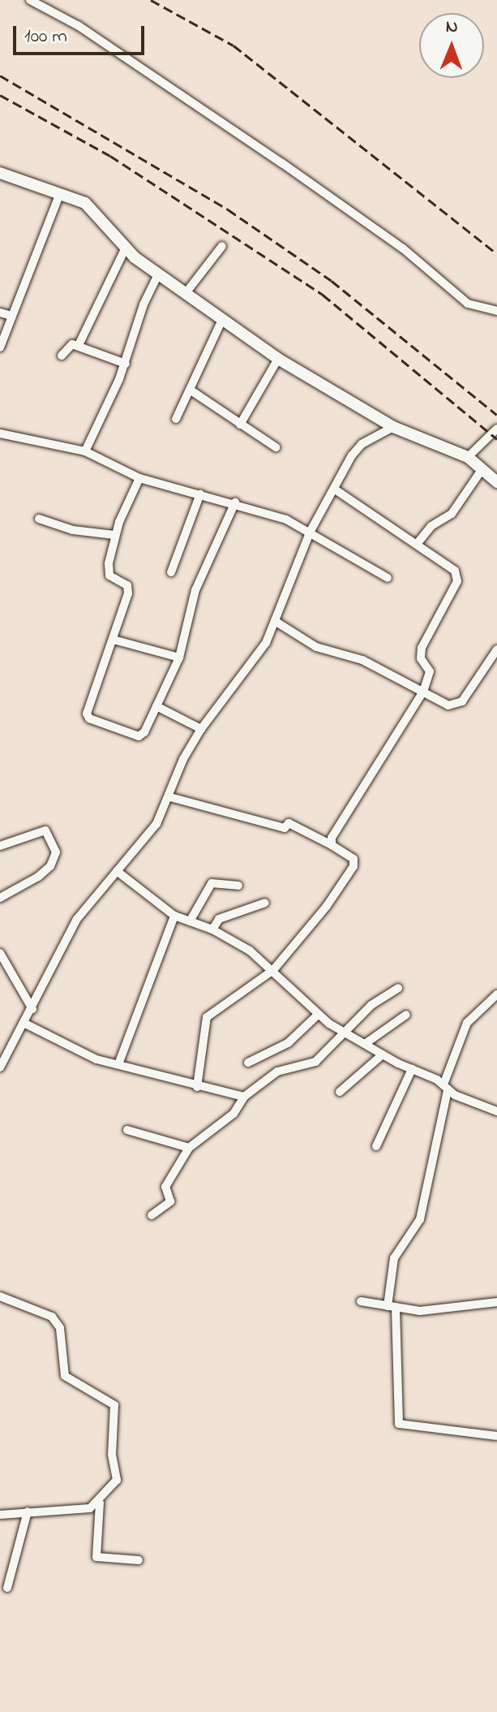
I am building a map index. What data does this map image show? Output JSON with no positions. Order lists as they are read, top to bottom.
{
  "scale_bar": "100 m",
  "north": "top"
}
